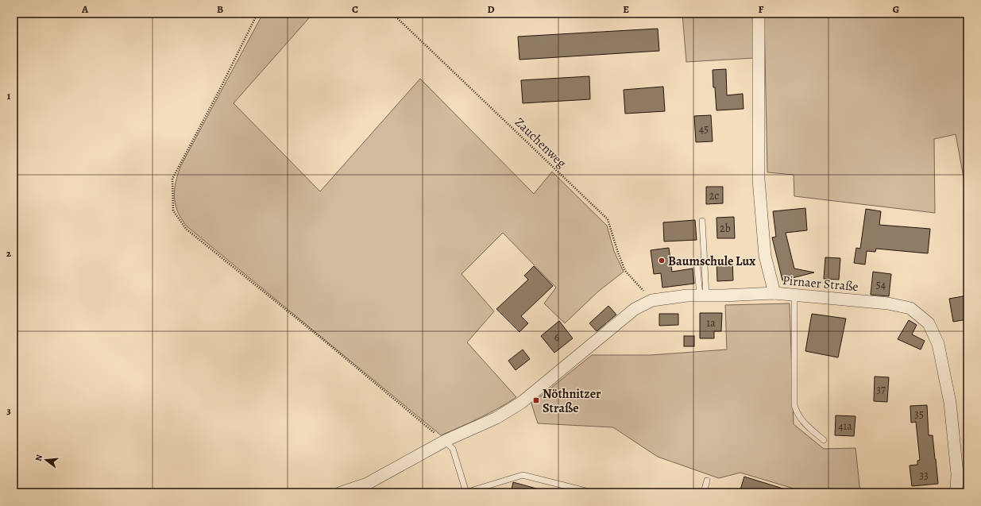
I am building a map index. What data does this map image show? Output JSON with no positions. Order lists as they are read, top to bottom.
{
  "streets": {
    "street": ["Pirnaer Straße"],
    "path": ["Zauchenweg"]
  },
  "places": {
    "other": ["Baumschule Lux"],
    "transit": ["Nöthnitzer Straße"]
  },
  "house_numbers": [
    "45",
    "2c",
    "2b",
    "54",
    "1a",
    "6",
    "37",
    "35",
    "41a",
    "33"
  ],
  "north": "left",
  "grid": {
    "columns": [
      "A",
      "B",
      "C",
      "D",
      "E",
      "F",
      "G"
    ],
    "rows": ["1", "2", "3"]
  }
}
